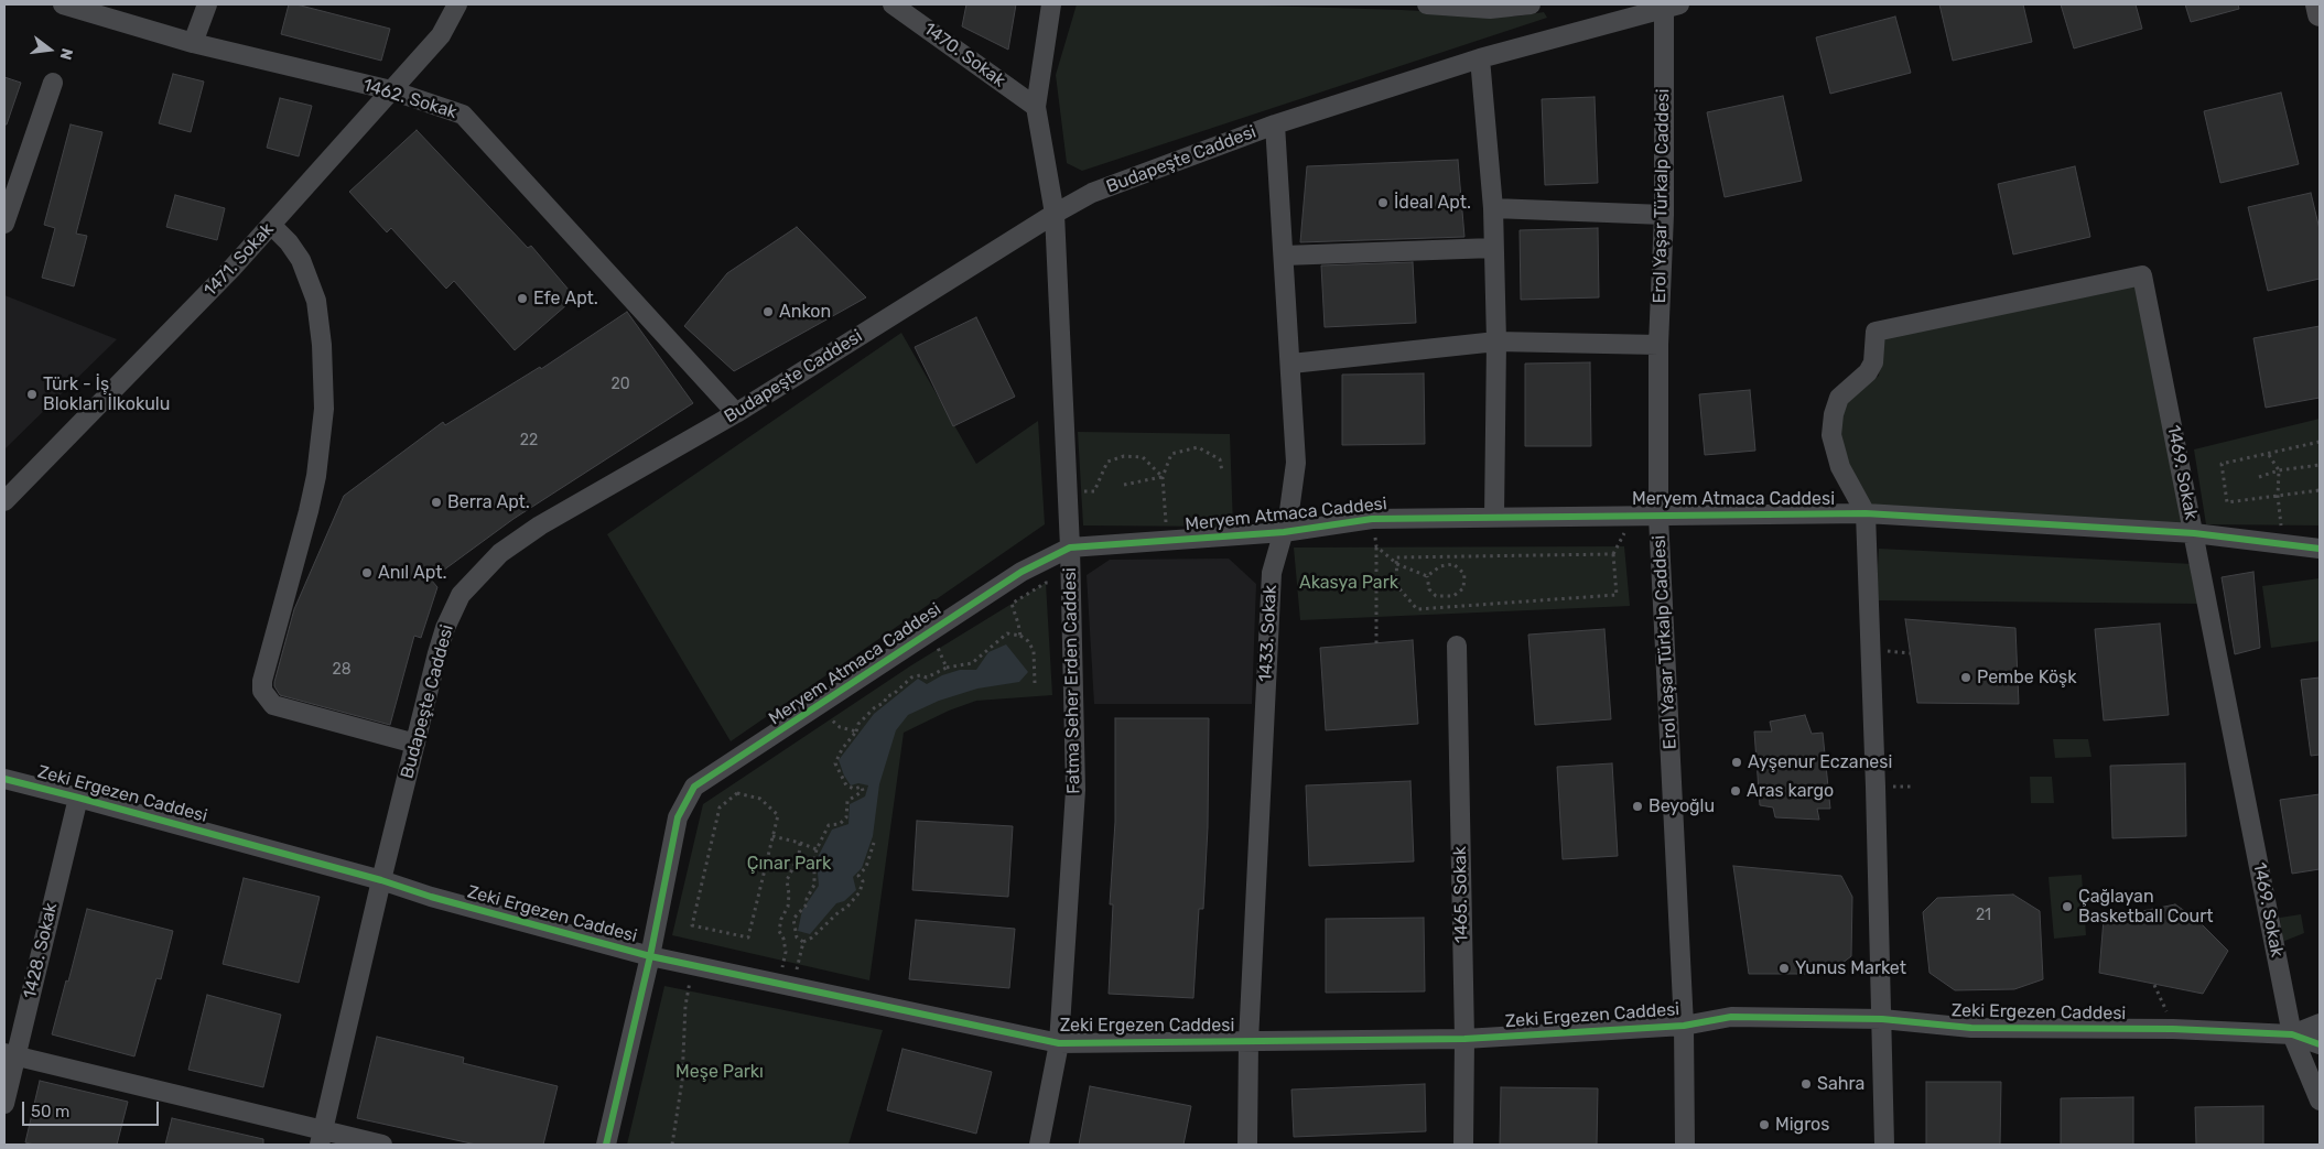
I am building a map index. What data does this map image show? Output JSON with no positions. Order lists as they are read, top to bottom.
{
  "streets": {
    "street": [
      "1470. Sokak",
      "1462. Sokak",
      "Budapeşte Caddesi",
      "Erol Yaşar Türkalp Caddesi",
      "1471. Sokak",
      "1469. Sokak",
      "Meryem Atmaca Caddesi",
      "1433. Sokak",
      "Fatma Seher Erden Caddesi",
      "Zeki Ergezen Caddesi",
      "1465. Sokak",
      "1428. Sokak"
    ]
  },
  "crossings": [
    ["1470. Sokak", "Fatma Seher Erden Caddesi"],
    ["1462. Sokak", "Budapeşte Caddesi"],
    ["1462. Sokak", "1471. Sokak"],
    ["Budapeşte Caddesi", "Erol Yaşar Türkalp Caddesi"],
    ["Budapeşte Caddesi", "1433. Sokak"],
    ["Budapeşte Caddesi", "Fatma Seher Erden Caddesi"],
    ["Budapeşte Caddesi", "Zeki Ergezen Caddesi"],
    ["Erol Yaşar Türkalp Caddesi", "Meryem Atmaca Caddesi"],
    ["Erol Yaşar Türkalp Caddesi", "Zeki Ergezen Caddesi"],
    ["1469. Sokak", "Meryem Atmaca Caddesi"],
    ["1469. Sokak", "Zeki Ergezen Caddesi"],
    ["Meryem Atmaca Caddesi", "1433. Sokak"],
    ["Meryem Atmaca Caddesi", "Fatma Seher Erden Caddesi"],
    ["Meryem Atmaca Caddesi", "Zeki Ergezen Caddesi"],
    ["1433. Sokak", "Zeki Ergezen Caddesi"],
    ["Fatma Seher Erden Caddesi", "Zeki Ergezen Caddesi"],
    ["Zeki Ergezen Caddesi", "1465. Sokak"],
    ["Zeki Ergezen Caddesi", "1428. Sokak"]
  ],
  "parks": ["Akasya Park", "Çınar Park", "Meşe Parkı"],
  "places": [
    "İdeal Apt.",
    "Efe Apt.",
    "Ankon",
    "Türk - İş Blokları İlkokulu",
    "Berra Apt.",
    "Anıl Apt.",
    "Pembe Köşk",
    "Ayşenur Eczanesi",
    "Aras kargo",
    "Beyoğlu",
    "Çağlayan Basketball Court",
    "Yunus Market",
    "Sahra",
    "Migros"
  ],
  "house_numbers": [
    "20",
    "22",
    "28",
    "21"
  ],
  "scale_bar": "50 m",
  "north": "right"
}
